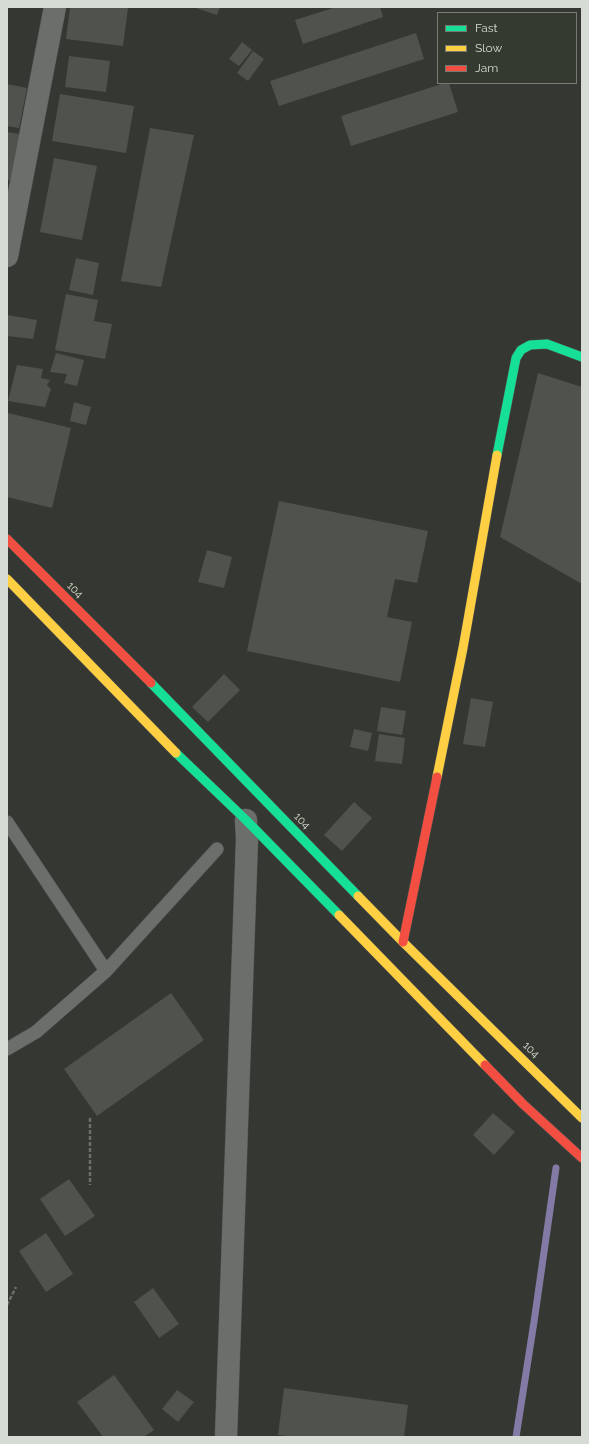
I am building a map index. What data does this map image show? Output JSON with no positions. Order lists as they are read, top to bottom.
{
  "streets": {
    "street": ["104"]
  },
  "legend": ["Fast", "Slow", "Jam"]
}
